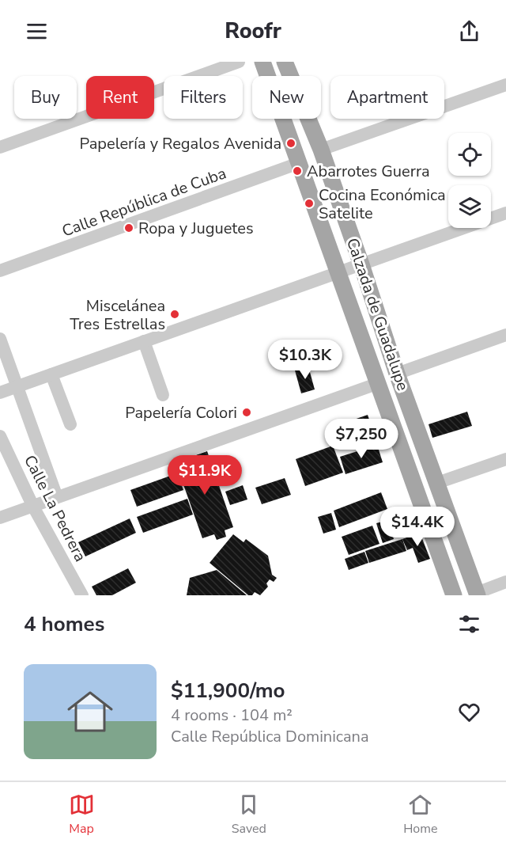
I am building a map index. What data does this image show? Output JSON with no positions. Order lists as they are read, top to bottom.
{
  "streets": {
    "main road": ["Calzada de Guadalupe"],
    "street": ["Calle República de Cuba", "Calle La Pedrera"]
  },
  "crossings": [
    ["Calle República de Cuba", "Calzada de Guadalupe"]
  ],
  "places": [
    "Papelería y Regalos Avenida",
    "Abarrotes Guerra",
    "Cocina Económica Satelite",
    "Ropa y Juguetes",
    "Miscelánea Tres Estrellas",
    "Papelería Colori"
  ],
  "page": {
    "header": "Roofr",
    "chip": [
      "Buy",
      "Rent",
      "Filters",
      "New",
      "Apartment"
    ],
    "price": [
      "$10.3K",
      "$7,250",
      "$11.9K",
      "$14.4K"
    ],
    "heading": "4 homes",
    "list": [
      {
        "name": "$11,900/mo",
        "note": "4 rooms · 104 m² · Calle República Dominicana"
      }
    ],
    "tabs": ["Map", "Saved", "Home"]
  }
}
